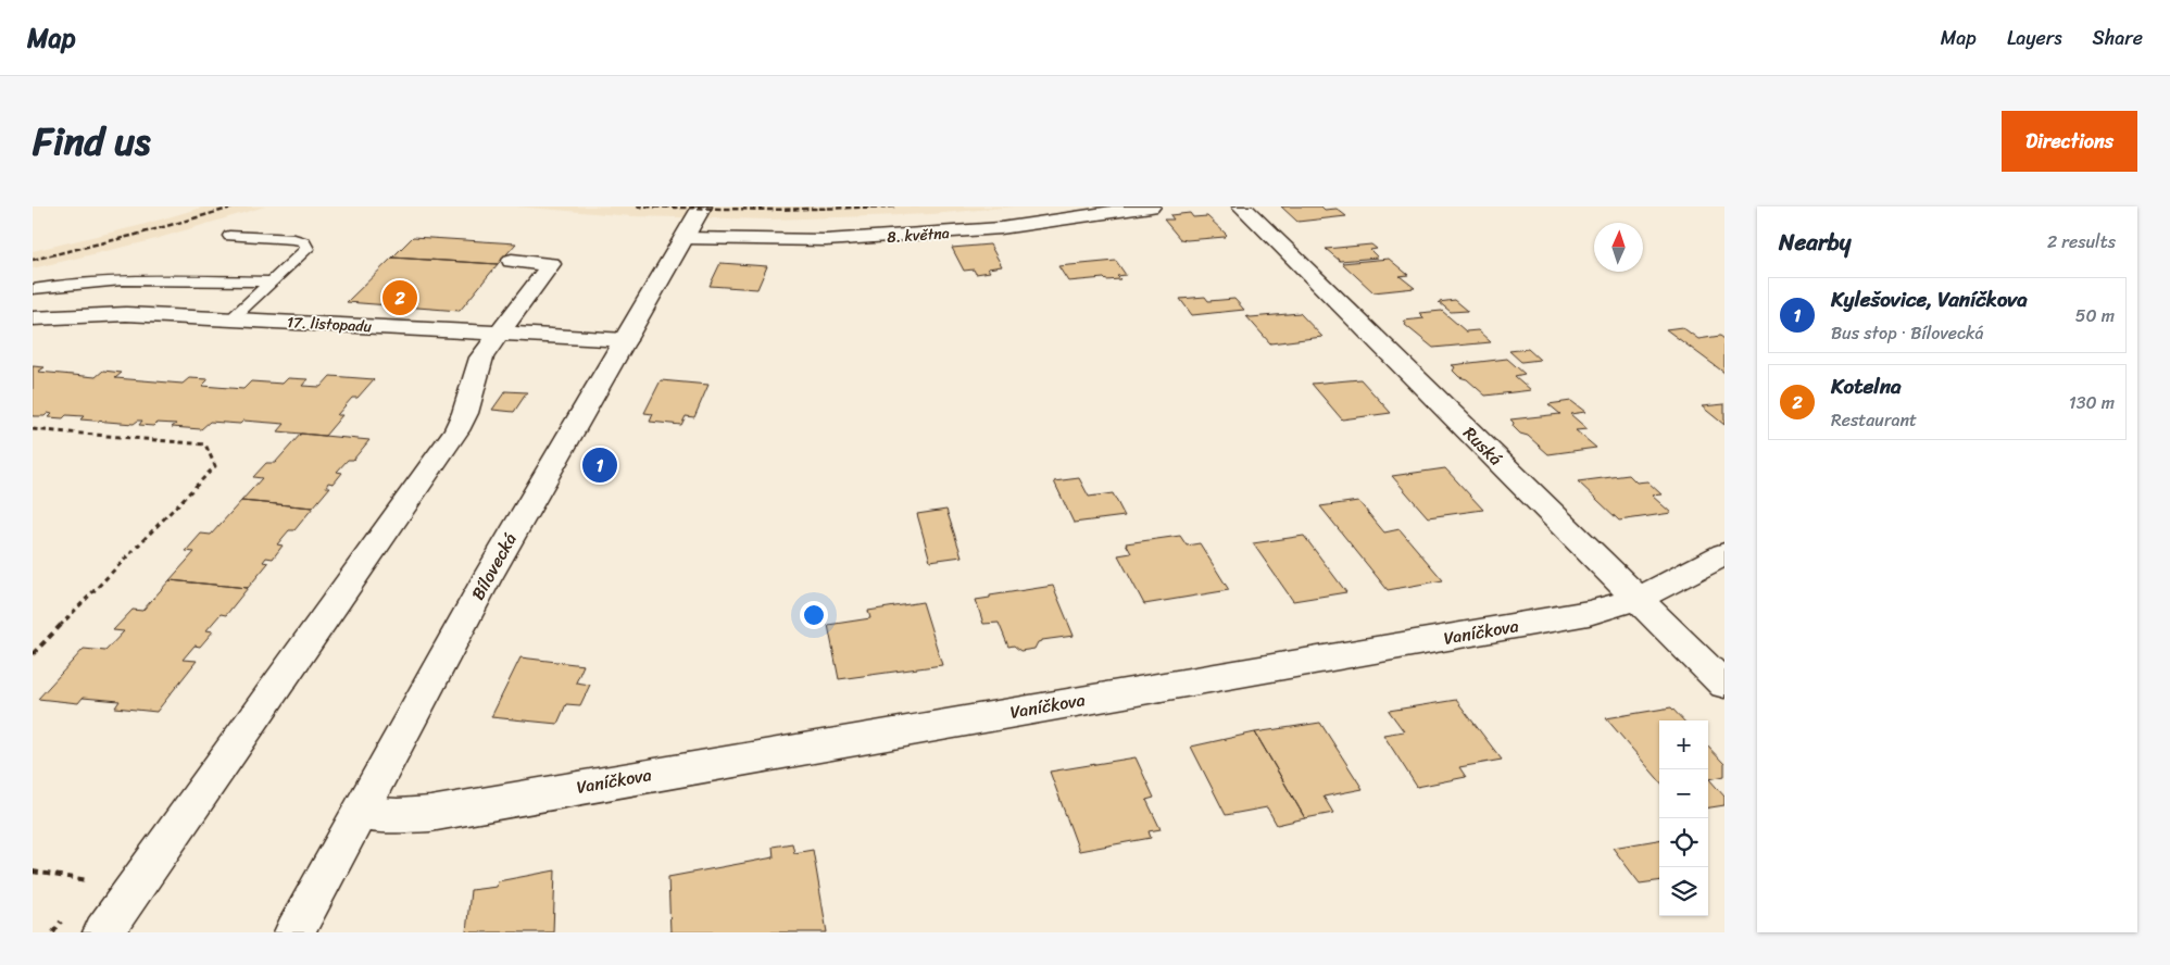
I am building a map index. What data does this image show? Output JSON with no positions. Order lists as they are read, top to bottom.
{
  "streets": {
    "street": [
      "8. května",
      "17. listopadu",
      "Ruská",
      "Bílovecká",
      "Vaníčkova"
    ]
  },
  "crossings": [
    ["8. května", "Bílovecká"],
    ["17. listopadu", "Bílovecká"],
    ["Ruská", "Vaníčkova"],
    ["Bílovecká", "Vaníčkova"]
  ],
  "north": "top",
  "page": {
    "header": "Map",
    "nav": ["Map", "Layers", "Share"],
    "title": "Find us",
    "buttons": "Directions",
    "heading": ["Nearby", "2 results"],
    "list": [
      {
        "mark": "1",
        "name": "Kylešovice, Vaníčkova",
        "note": "Bus stop · Bílovecká",
        "value": "50 m"
      },
      {
        "mark": "2",
        "name": "Kotelna",
        "note": "Restaurant",
        "value": "130 m"
      }
    ],
    "pins": ["2", "1"],
    "map_buttons": ["+", "−"]
  }
}
